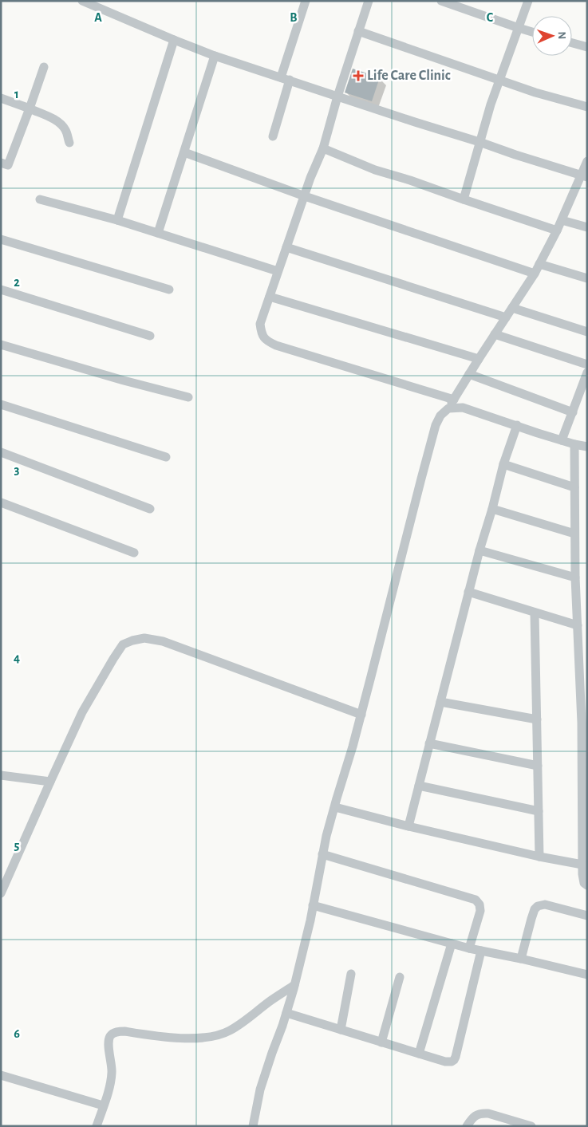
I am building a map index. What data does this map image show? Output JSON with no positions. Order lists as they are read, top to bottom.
{
  "places": {
    "health": ["Life Care Clinic"]
  },
  "north": "right",
  "grid": {
    "columns": ["A", "B", "C"],
    "rows": [
      "1",
      "2",
      "3",
      "4",
      "5",
      "6"
    ]
  }
}
